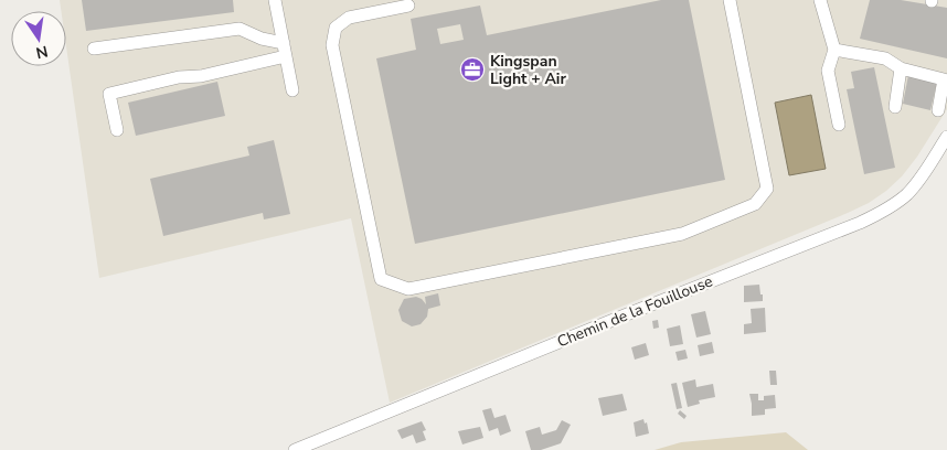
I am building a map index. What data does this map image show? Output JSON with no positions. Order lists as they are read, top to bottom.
{
  "streets": {
    "street": ["Chemin de la Fouillouse"]
  },
  "places": {
    "office": ["Kingspan Light + Air"]
  },
  "north": "bottom"
}
